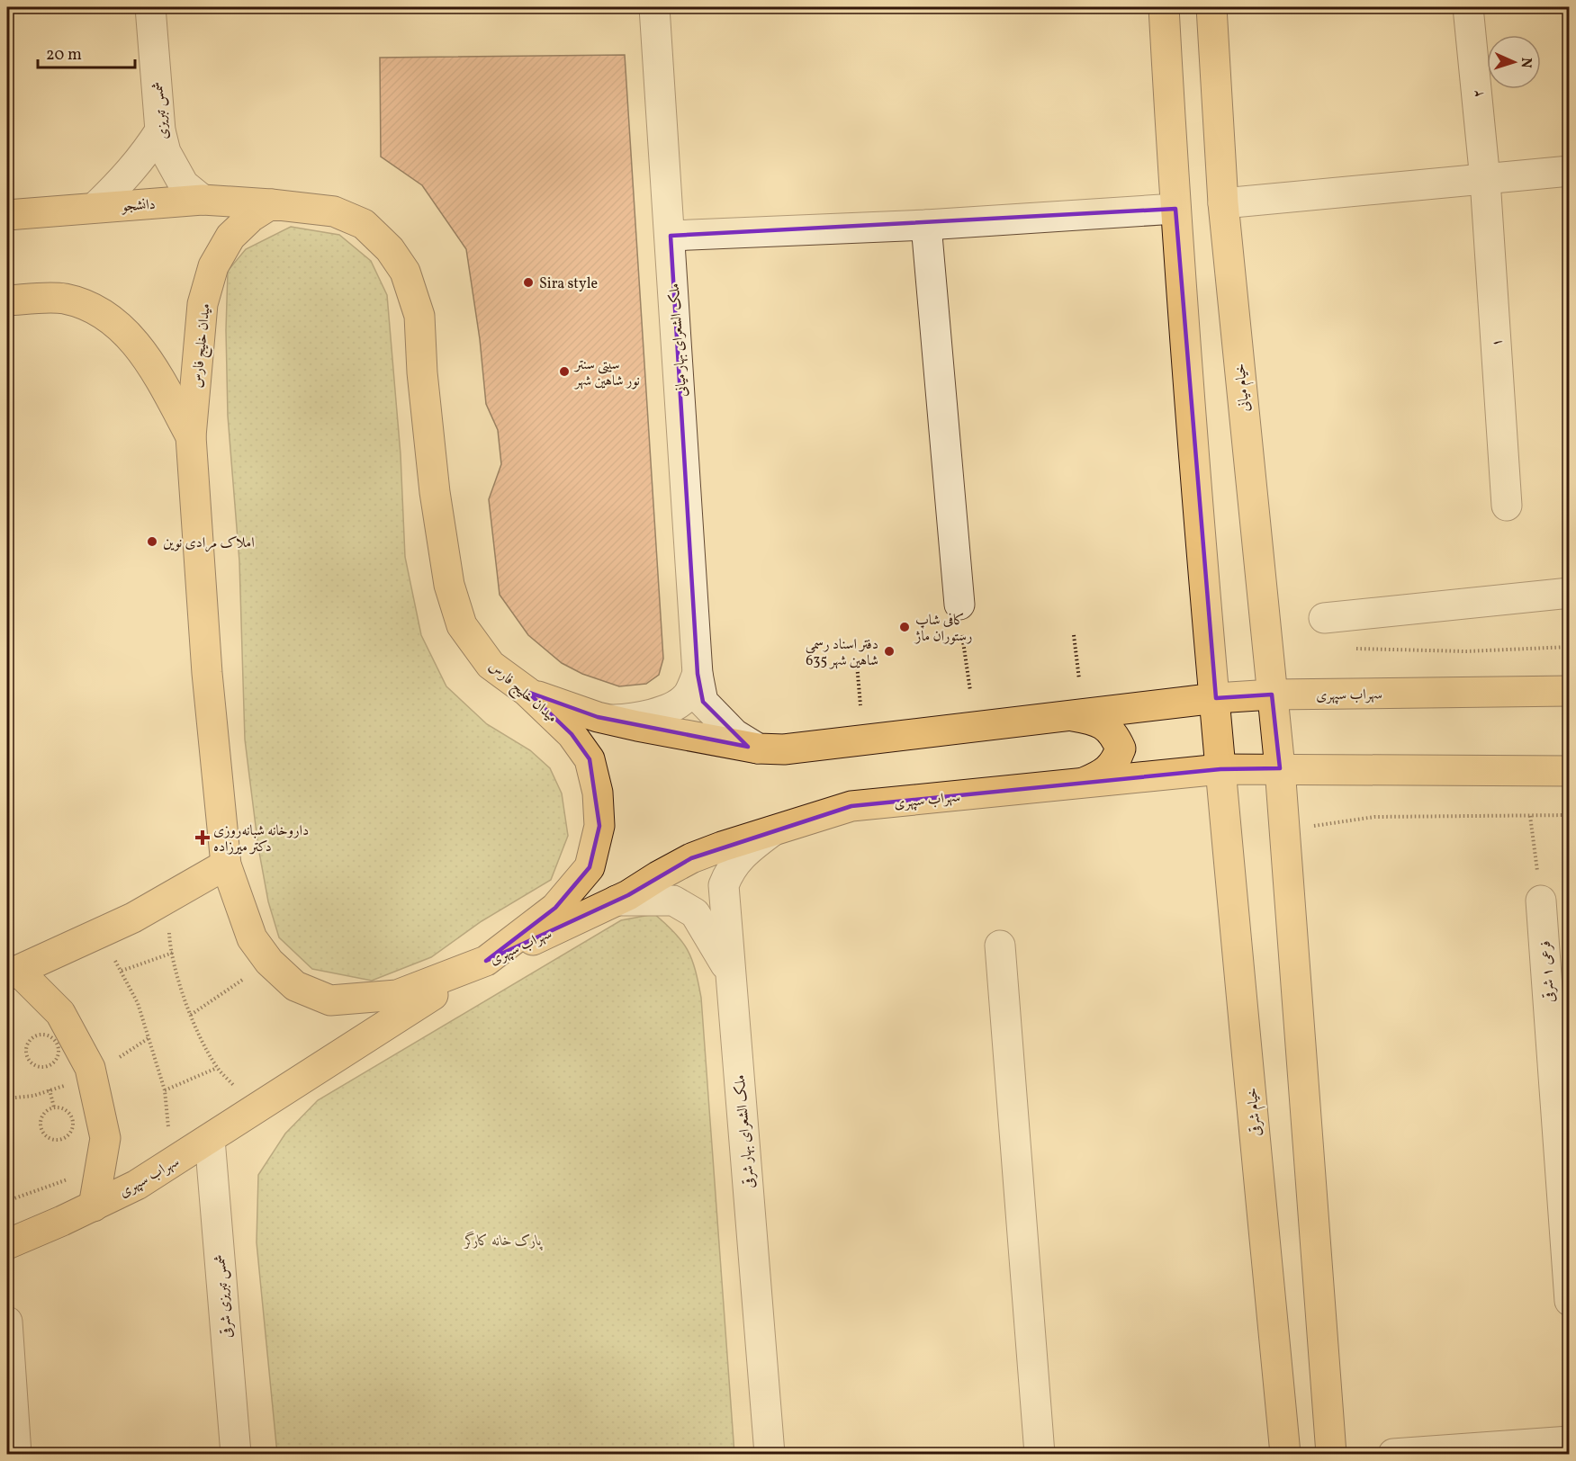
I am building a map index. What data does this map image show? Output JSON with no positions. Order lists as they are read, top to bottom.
{
  "streets": {
    "main road": [
      "دانشجو",
      "میدان خلیج فارس",
      "خیام میانی",
      "سهراب سپهری",
      "خیام شرقی"
    ],
    "street": [
      "۲",
      "شمس تبریزی",
      "ملک الشعرای بهار میانی",
      "۱",
      "فرعی ۱ شرقی",
      "ملک الشعرای بهار شرقی",
      "شمس تبریزی شرقی"
    ]
  },
  "crossings": [
    ["۲", "۱"],
    ["شمس تبریزی", "دانشجو"],
    ["دانشجو", "میدان خلیج فارس"],
    ["ملک الشعرای بهار میانی", "سهراب سپهری"],
    ["میدان خلیج فارس", "سهراب سپهری"],
    ["خیام میانی", "سهراب سپهری"],
    ["سهراب سپهری", "خیام شرقی"],
    ["سهراب سپهری", "ملک الشعرای بهار شرقی"],
    ["سهراب سپهری", "شمس تبریزی شرقی"]
  ],
  "parks": ["پارک خانه کارگر"],
  "places": {
    "other": [
      "Sira style",
      "سیتی سنتر نور شاهین شهر",
      "املاک مرادی نوین",
      "کافی شاپ رستوران ماژ",
      "دفتر اسناد رسمی 635 شاهین شهر"
    ],
    "health": ["داروخانه شبانه‌روزی دکتر میرزاده"]
  },
  "scale_bar": "20 m",
  "north": "right"
}
